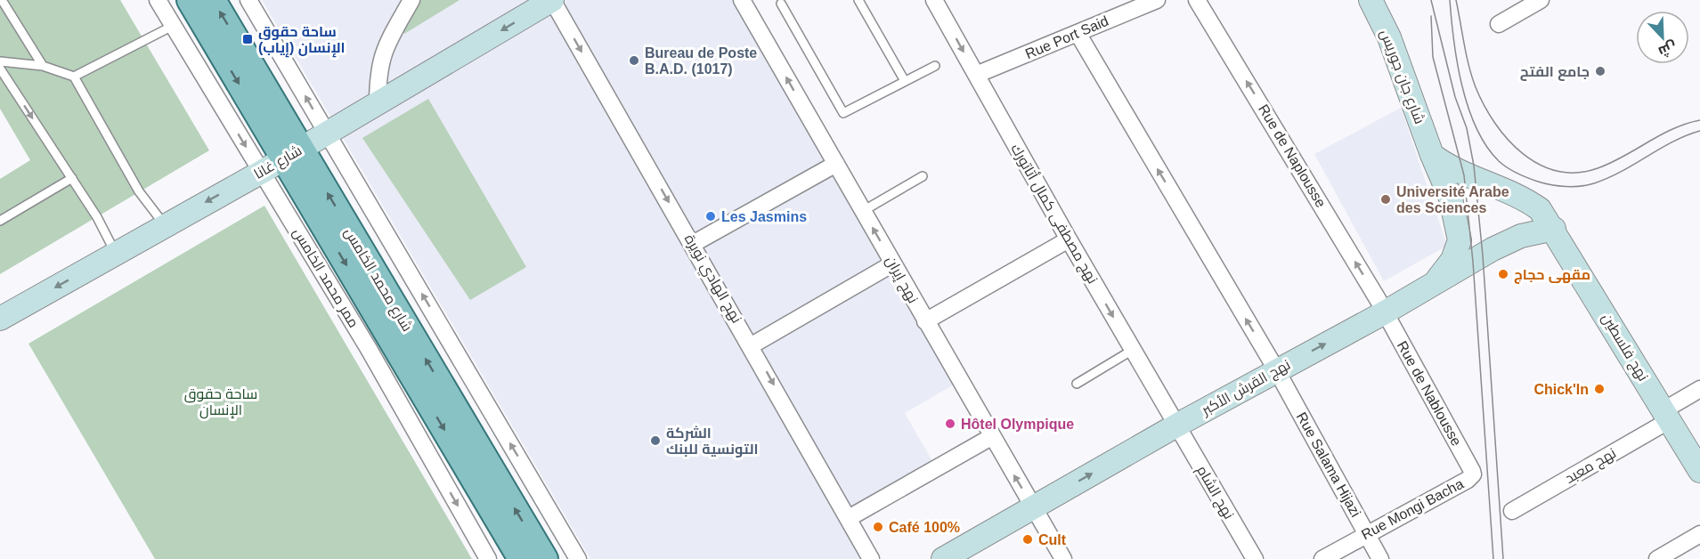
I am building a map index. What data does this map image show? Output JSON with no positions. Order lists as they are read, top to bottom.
{
  "streets": {
    "main road": [
      "شارع جان جوريس",
      "شارع غانا",
      "شارع محمد الخامس",
      "نهج فلسطين",
      "نهج القرش الأكبر"
    ],
    "street": [
      "Rue Port Said",
      "Rue de Naplousse",
      "نهج مصطفى كمال أتاتورك",
      "ممر محمد الخامس",
      "نهج الهادي نويرة",
      "نهج إيران",
      "Rue de Nablousse",
      "Rue Salama Hijazi",
      "نهج معبد",
      "نهج الشام",
      "Rue Mongi Bacha"
    ]
  },
  "crossings": [
    ["Rue Port Said", "نهج مصطفى كمال أتاتورك"],
    ["Rue Port Said", "Rue Salama Hijazi"],
    ["شارع جان جوريس", "نهج فلسطين"],
    ["شارع جان جوريس", "نهج القرش الأكبر"],
    ["Rue de Naplousse", "نهج القرش الأكبر"],
    ["Rue de Naplousse", "Rue de Nablousse"],
    ["شارع غانا", "ممر محمد الخامس"],
    ["شارع غانا", "نهج الهادي نويرة"],
    ["شارع غانا", "شارع محمد الخامس"],
    ["نهج مصطفى كمال أتاتورك", "نهج القرش الأكبر"],
    ["نهج مصطفى كمال أتاتورك", "نهج الشام"],
    ["نهج إيران", "نهج القرش الأكبر"],
    ["نهج فلسطين", "نهج القرش الأكبر"],
    ["نهج فلسطين", "نهج معبد"],
    ["نهج القرش الأكبر", "Rue de Nablousse"],
    ["نهج القرش الأكبر", "Rue Salama Hijazi"],
    ["نهج القرش الأكبر", "نهج الشام"],
    ["Rue de Nablousse", "Rue Mongi Bacha"],
    ["Rue Salama Hijazi", "Rue Mongi Bacha"]
  ],
  "one_way": [
    "Rue de Naplousse",
    "شارع غانا",
    "نهج مصطفى كمال أتاتورك",
    "ممر محمد الخامس",
    "نهج الهادي نويرة",
    "نهج إيران",
    "نهج القرش الأكبر",
    "Rue Salama Hijazi"
  ],
  "parks": ["ساحة حقوق الإنسان"],
  "places": {
    "transit": ["ساحة حقوق الإنسان (إياب)"],
    "other": [
      "Bureau de Poste B.A.D. (1017)",
      "جامع الفتح",
      "Université Arabe des Sciences",
      "Les Jasmins",
      "مقهى حجاج",
      "Chick'In",
      "Hôtel Olympique",
      "الشركة التونسية للبنك",
      "Café 100%",
      "Cult"
    ]
  },
  "north": "bottom right"
}
